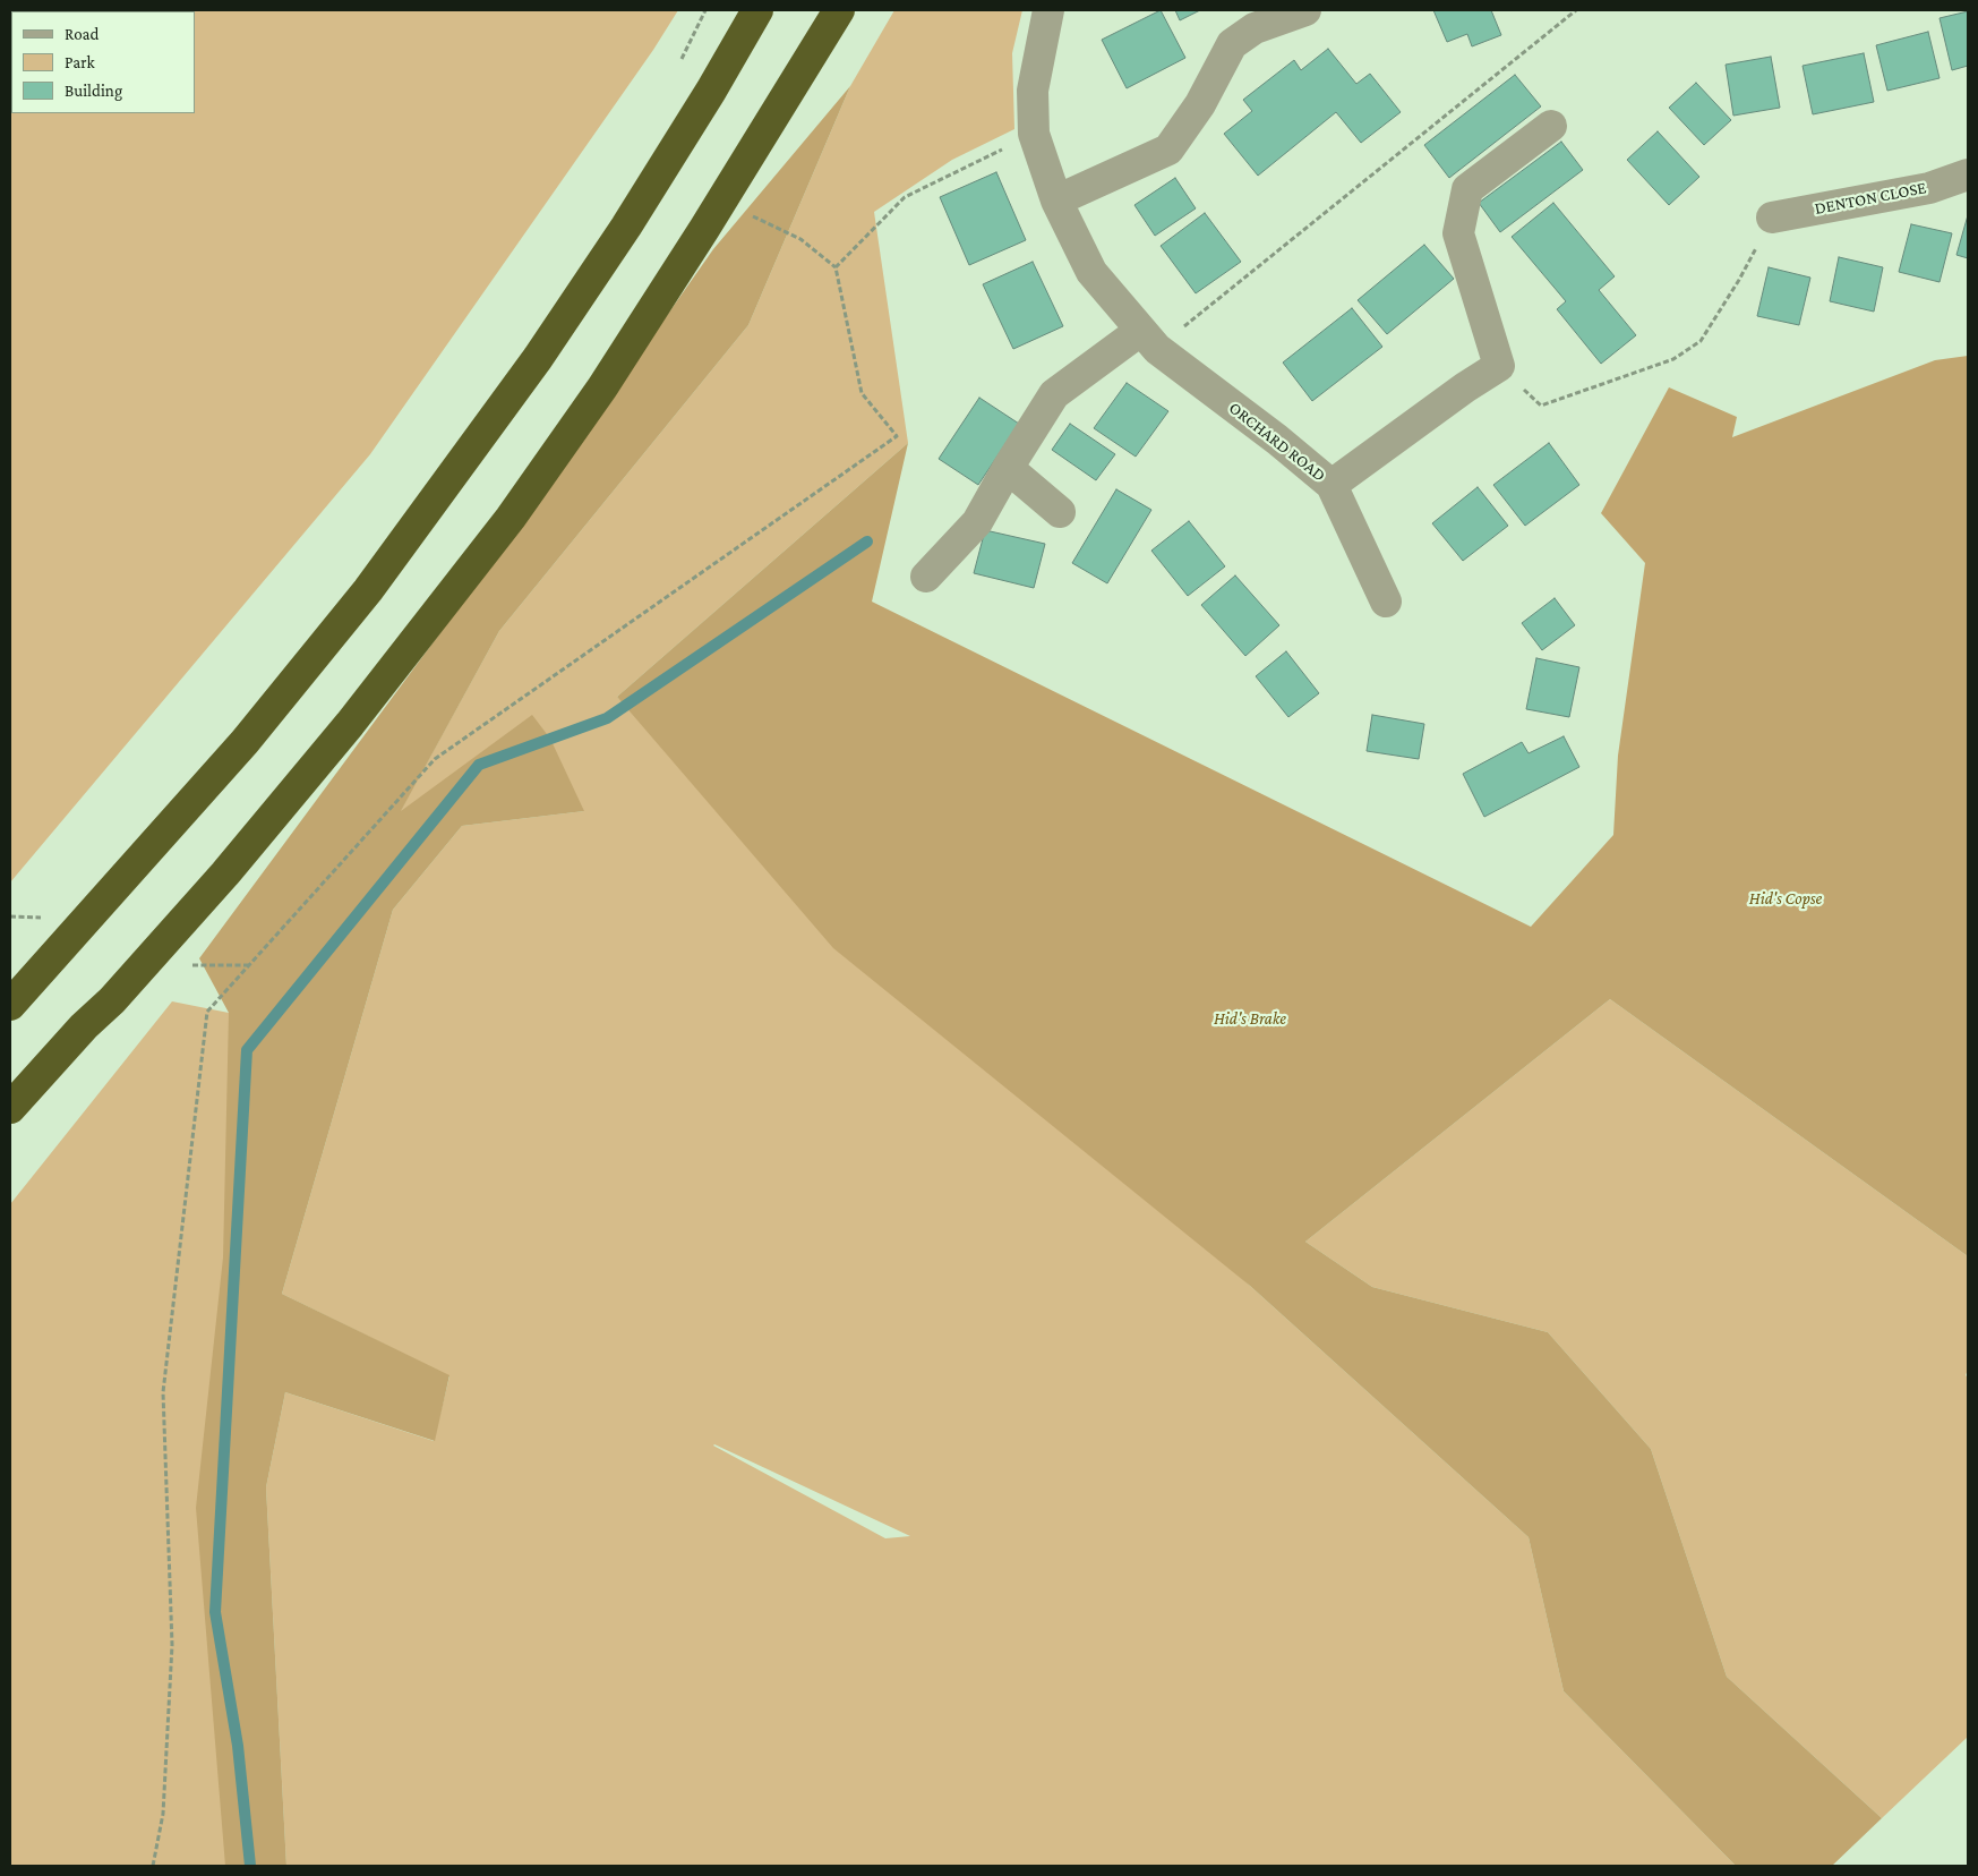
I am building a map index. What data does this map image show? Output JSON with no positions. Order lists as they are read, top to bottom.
{
  "streets": {
    "street": ["DENTON CLOSE", "ORCHARD ROAD"]
  },
  "parks": ["Hid's Copse", "Hid's Brake"],
  "legend": ["Road", "Park", "Building"]
}
